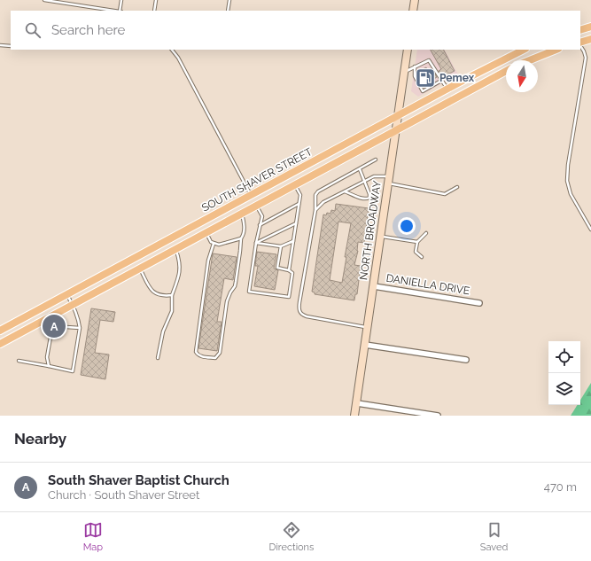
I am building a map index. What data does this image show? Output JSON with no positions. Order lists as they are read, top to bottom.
{
  "streets": {
    "main road": ["SOUTH SHAVER STREET"],
    "street": ["NORTH BROADWAY", "DANIELLA DRIVE"]
  },
  "crossings": [
    ["SOUTH SHAVER STREET", "NORTH BROADWAY"],
    ["NORTH BROADWAY", "DANIELLA DRIVE"]
  ],
  "places": {
    "fuel station": ["Pemex"]
  },
  "north": "bottom",
  "page": {
    "search": "Search here",
    "pins": "A",
    "heading": "Nearby",
    "list": [
      {
        "mark": "A",
        "name": "South Shaver Baptist Church",
        "note": "Church · South Shaver Street",
        "value": "470 m"
      }
    ],
    "nav": ["Map", "Directions", "Saved"]
  }
}
